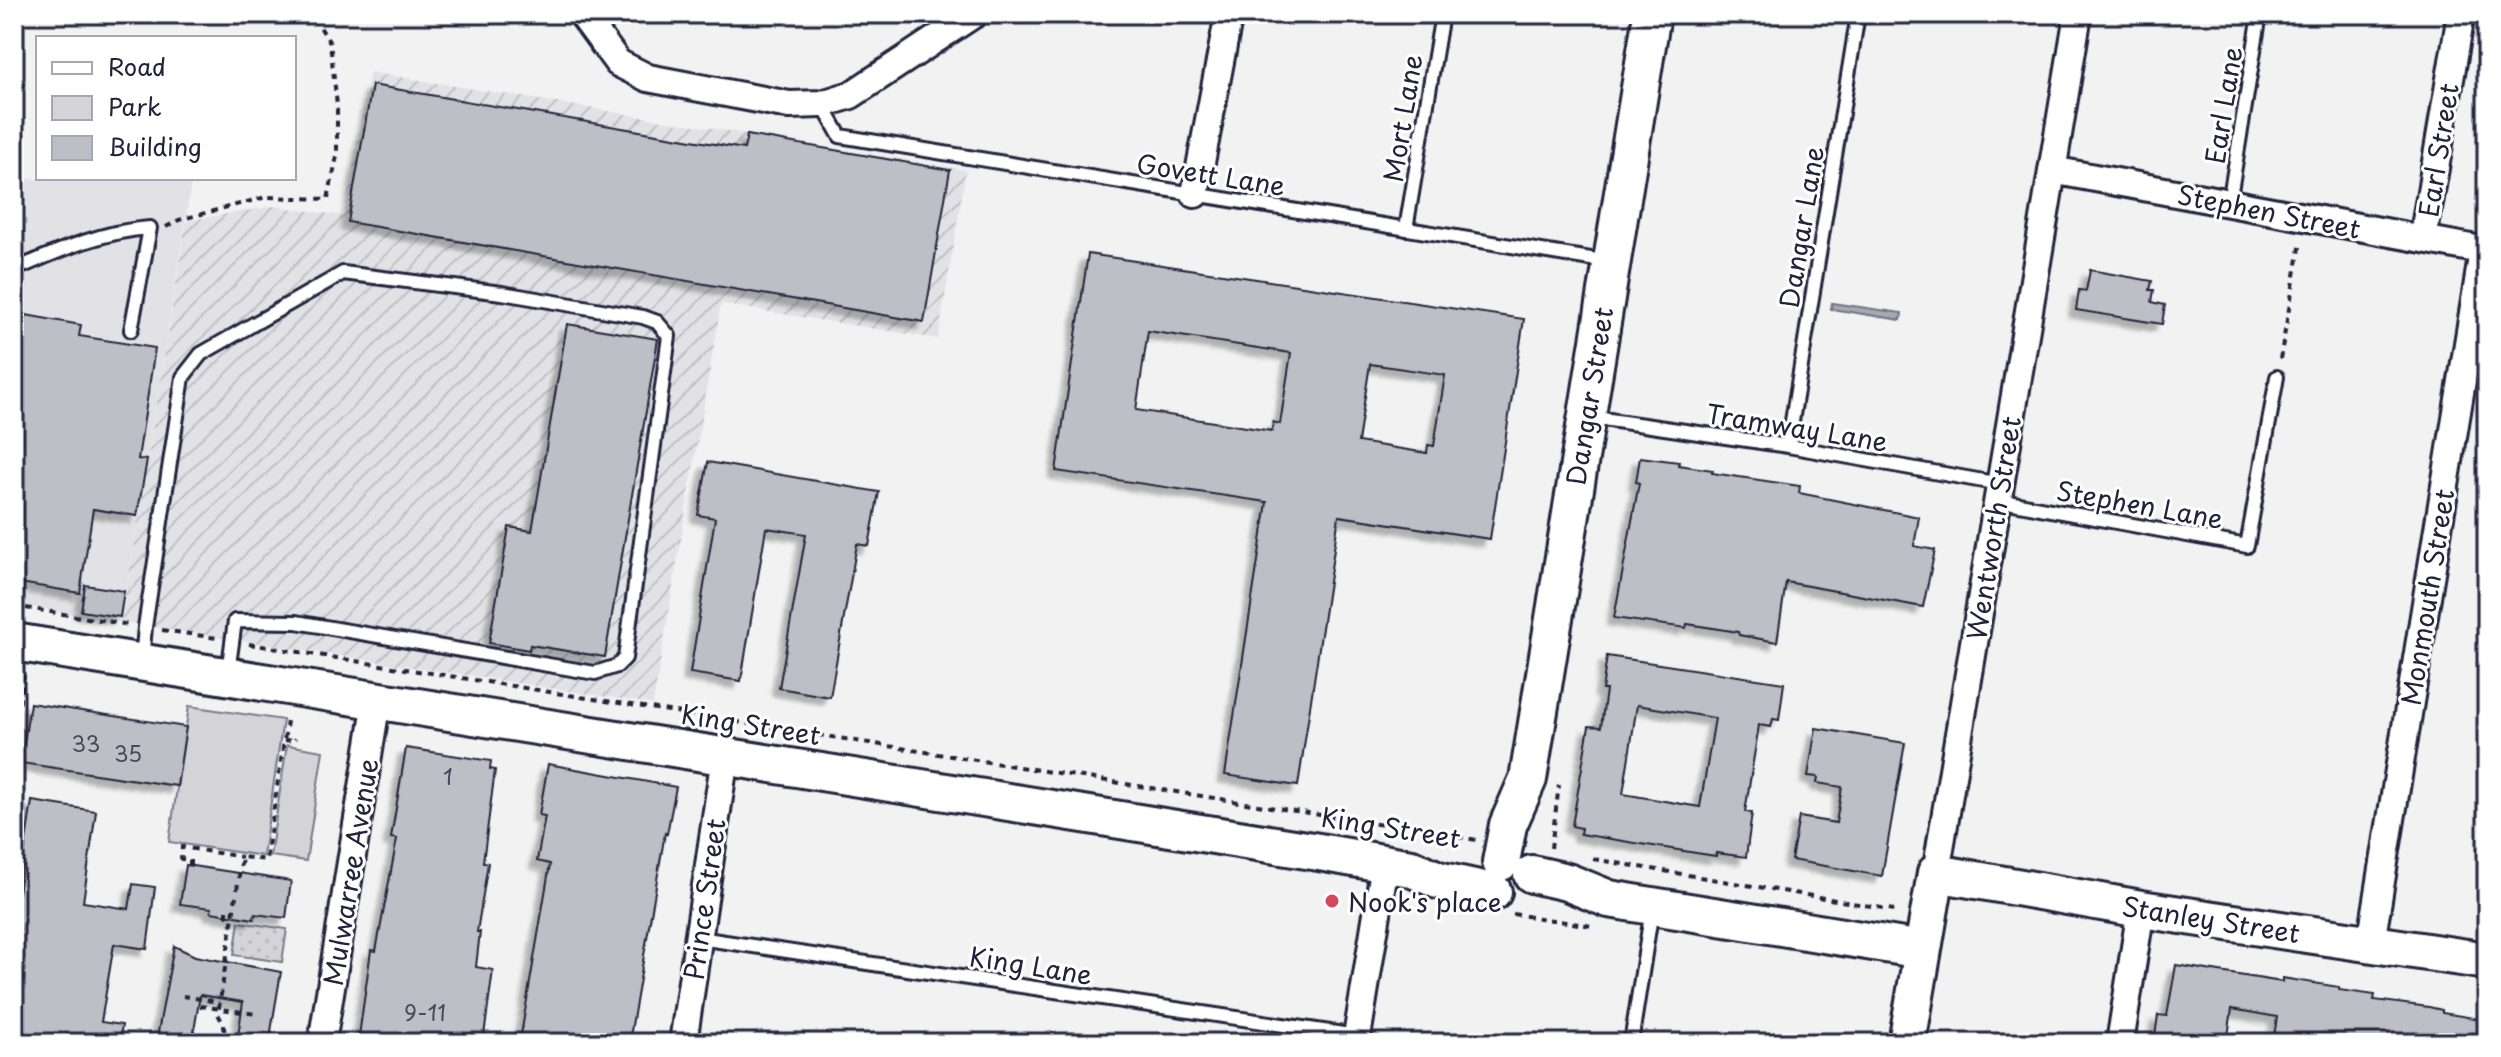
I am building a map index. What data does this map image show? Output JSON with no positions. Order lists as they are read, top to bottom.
{
  "streets": {
    "street": [
      "Earl Street",
      "Stephen Street",
      "Dangar Street",
      "Wentworth Street",
      "Monmouth Street",
      "King Street",
      "Mulwarree Avenue",
      "Prince Street",
      "Stanley Street"
    ],
    "lane": [
      "Earl Lane",
      "Mort Lane",
      "Govett Lane",
      "Dangar Lane",
      "Tramway Lane",
      "Stephen Lane",
      "King Lane"
    ]
  },
  "crossings": [
    ["Earl Lane", "Stephen Street"],
    ["Mort Lane", "Govett Lane"],
    ["Earl Street", "Stephen Street"],
    ["Govett Lane", "Dangar Street"],
    ["Stephen Street", "Wentworth Street"],
    ["Stephen Street", "Monmouth Street"],
    ["Dangar Lane", "Tramway Lane"],
    ["Dangar Street", "Tramway Lane"],
    ["Dangar Street", "King Street"],
    ["Tramway Lane", "Stephen Lane"],
    ["Tramway Lane", "Wentworth Street"],
    ["Stephen Lane", "Wentworth Street"],
    ["Wentworth Street", "King Street"],
    ["Wentworth Street", "Stanley Street"],
    ["Monmouth Street", "Stanley Street"],
    ["King Street", "Mulwarree Avenue"],
    ["King Street", "Prince Street"],
    ["Prince Street", "King Lane"]
  ],
  "places": ["Nook's place"],
  "house_numbers": [
    "33",
    "35",
    "1",
    "9-11"
  ],
  "legend": ["Road", "Park", "Building"]
}
